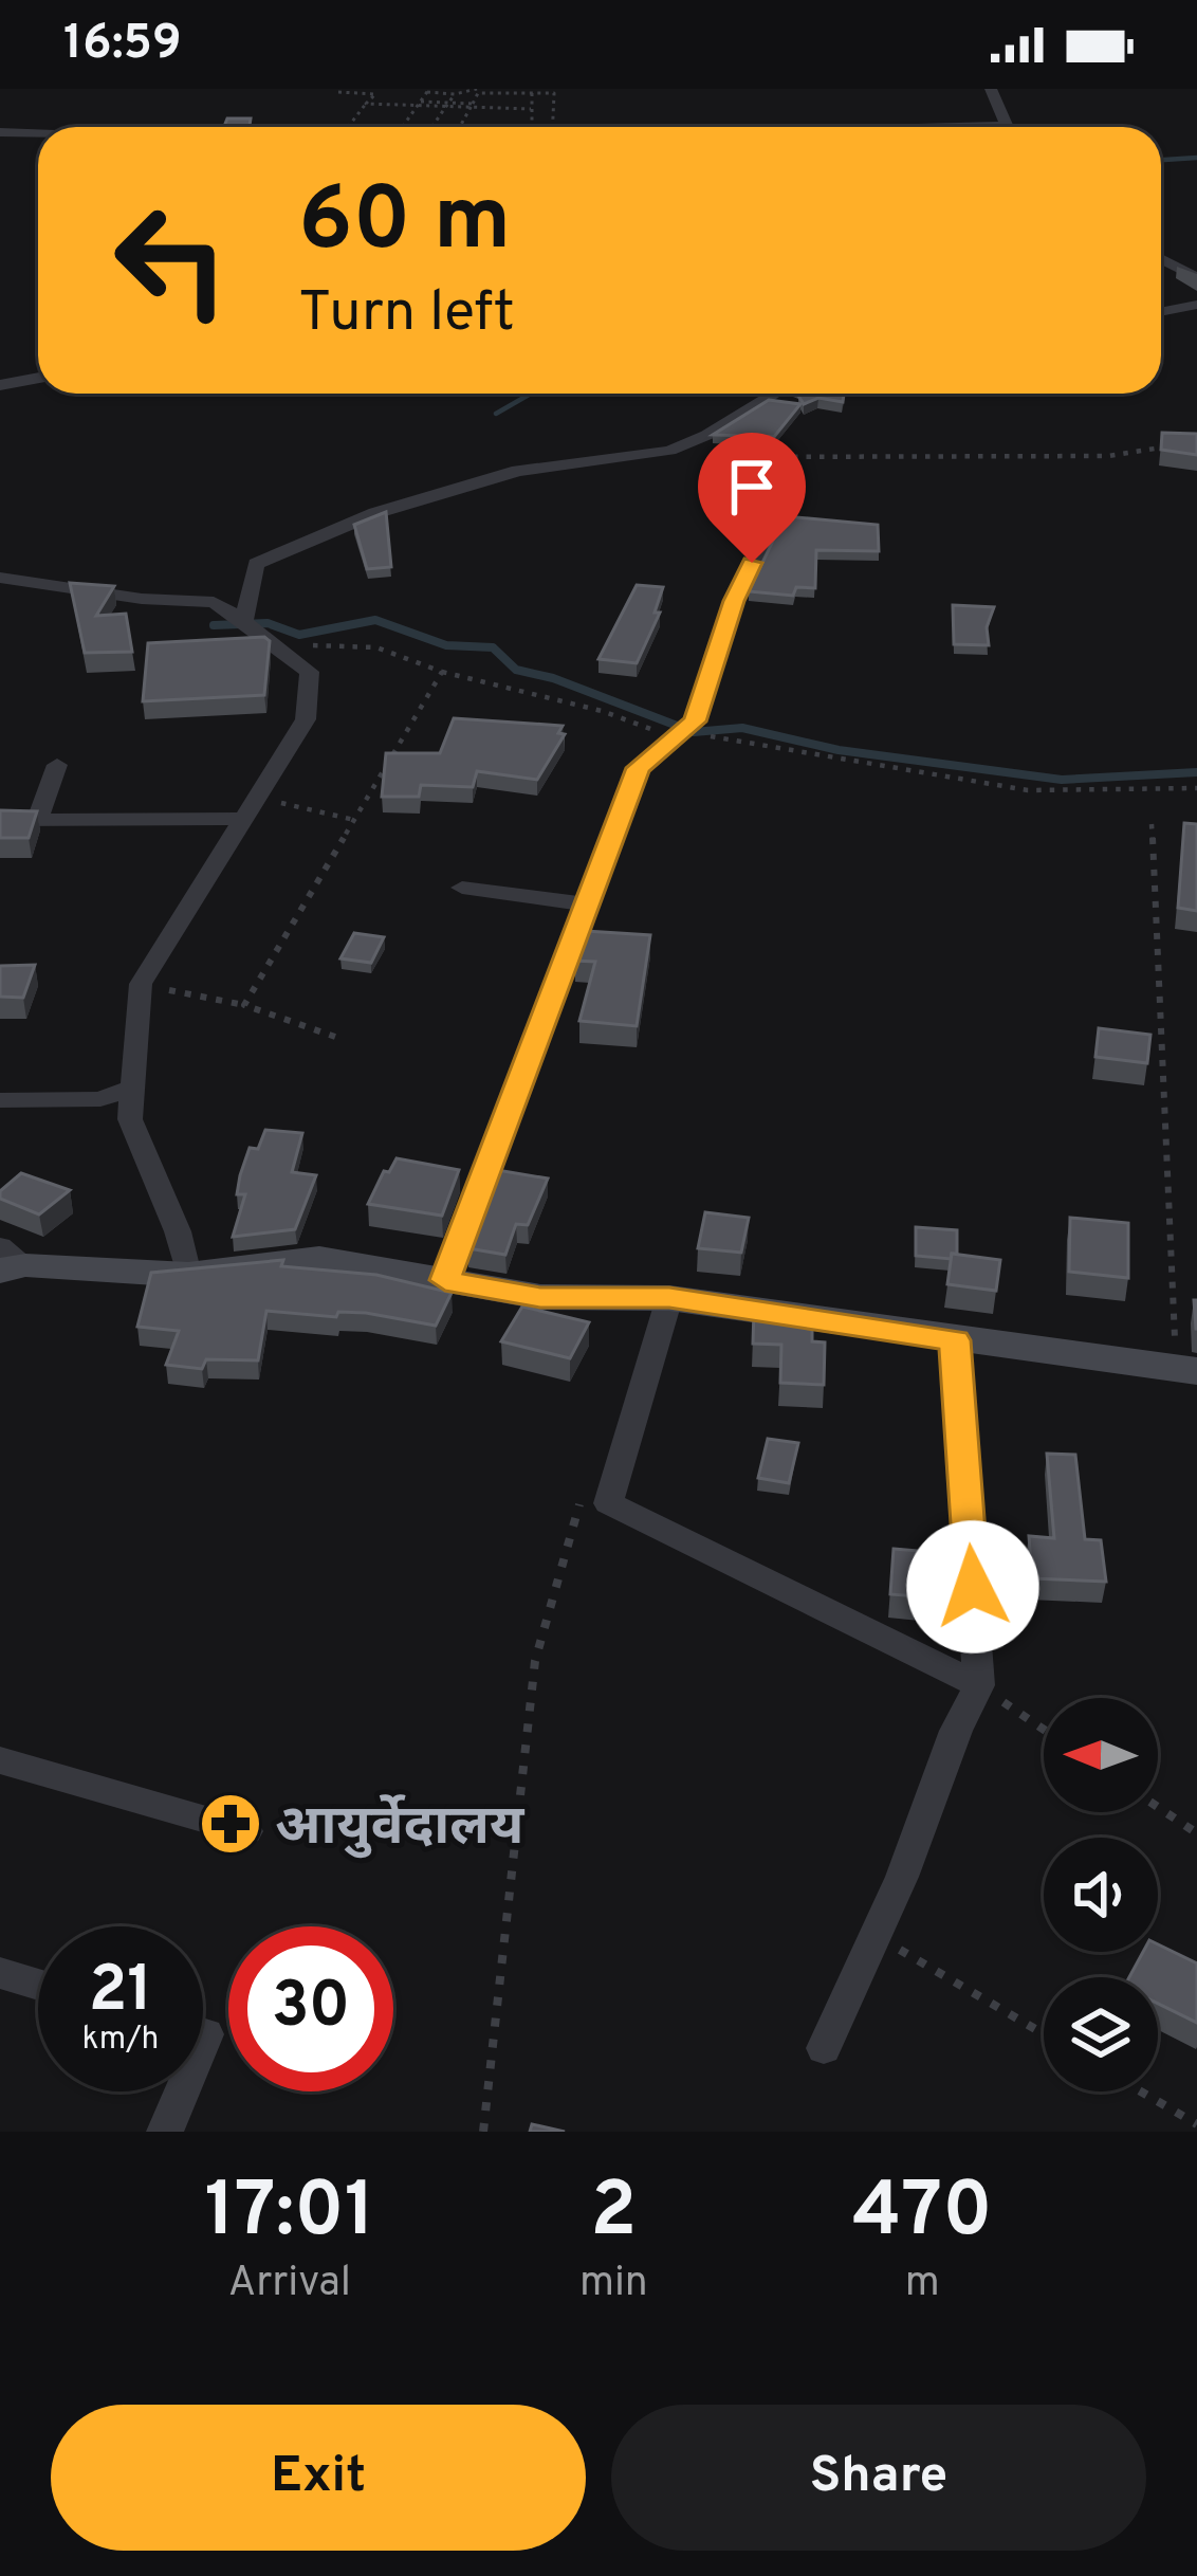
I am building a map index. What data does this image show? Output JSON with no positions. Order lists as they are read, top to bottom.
{
  "places": {
    "pharmacy": ["आयुर्वेदालय"]
  },
  "north": "left",
  "page": {
    "status": "16:59",
    "turn": ["60 m", "Turn left"],
    "speed": "21 km/h",
    "limit": "30",
    "eta": [
      "17:01",
      "Arrival",
      "2",
      "min",
      "470",
      "m"
    ],
    "buttons": ["Exit", "Share"]
  }
}
